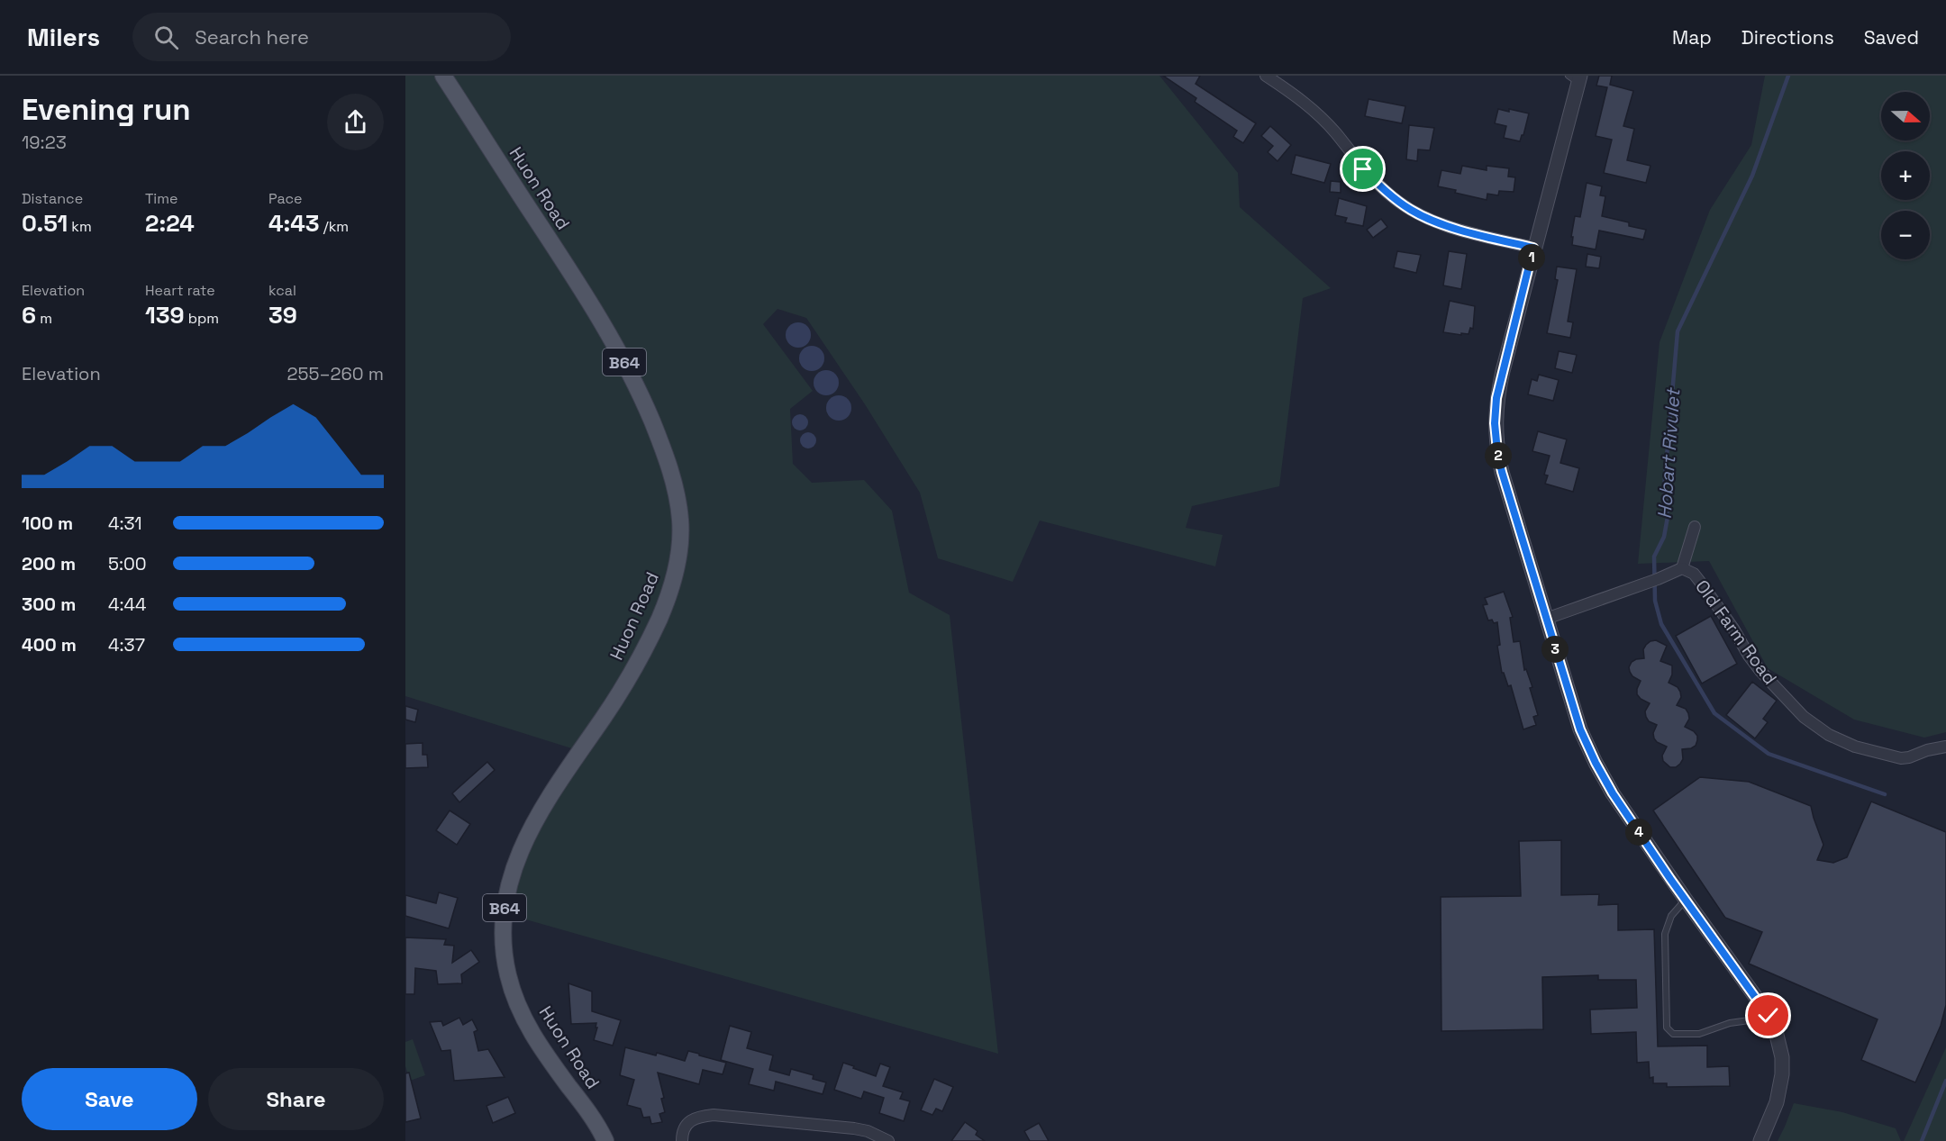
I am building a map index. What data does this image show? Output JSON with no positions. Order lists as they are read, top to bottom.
{
  "streets": {
    "main road": ["Huon Road", "B64"],
    "street": ["Old Farm Road"]
  },
  "water": ["Hobart Rivulet"],
  "north": "right",
  "page": {
    "header": "Milers",
    "search": "Search here",
    "nav": ["Map", "Directions", "Saved"],
    "heading": ["Evening run", "19:23"],
    "map_buttons": ["+", "−"],
    "stats": [
      ["Distance", "0.51 km"],
      ["Time", "2:24"],
      ["Pace", "4:43 /km"],
      ["Elevation", "6 m"],
      ["Heart rate", "139 bpm"],
      ["kcal", "39"]
    ],
    "pins": [
      "1",
      "2",
      "3",
      "4"
    ],
    "chart": ["Elevation", "255–260 m"],
    "list": [
      {
        "name": "100 m",
        "note": "4:31"
      },
      {
        "name": "200 m",
        "note": "5:00"
      },
      {
        "name": "300 m",
        "note": "4:44"
      },
      {
        "name": "400 m",
        "note": "4:37"
      }
    ],
    "buttons": ["Save", "Share"]
  }
}
